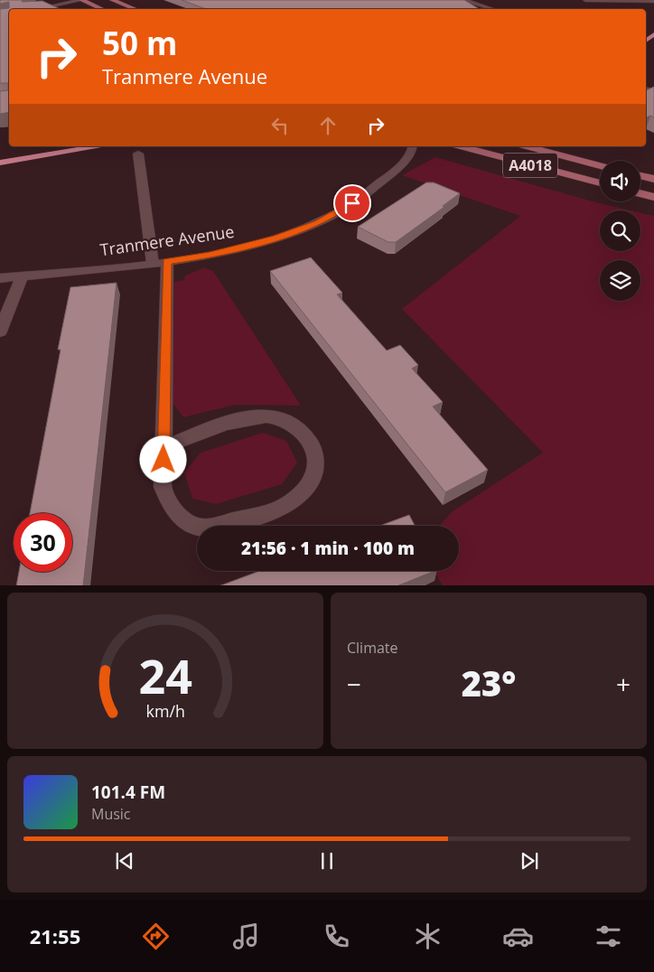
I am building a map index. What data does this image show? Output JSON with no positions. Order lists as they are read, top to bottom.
{
  "streets": {
    "main road": ["A4018"],
    "street": ["Tranmere Avenue"]
  },
  "page": {
    "turn": ["50 m", "Tranmere Avenue"],
    "limit": "30",
    "trip": "21:56 · 1 min · 100 m",
    "tile": "Climate",
    "heat": ["−", "23°", "+"],
    "song": ["101.4 FM", "Music"],
    "tabs": "21:55",
    "gauge": ["24", "km/h"]
  }
}
